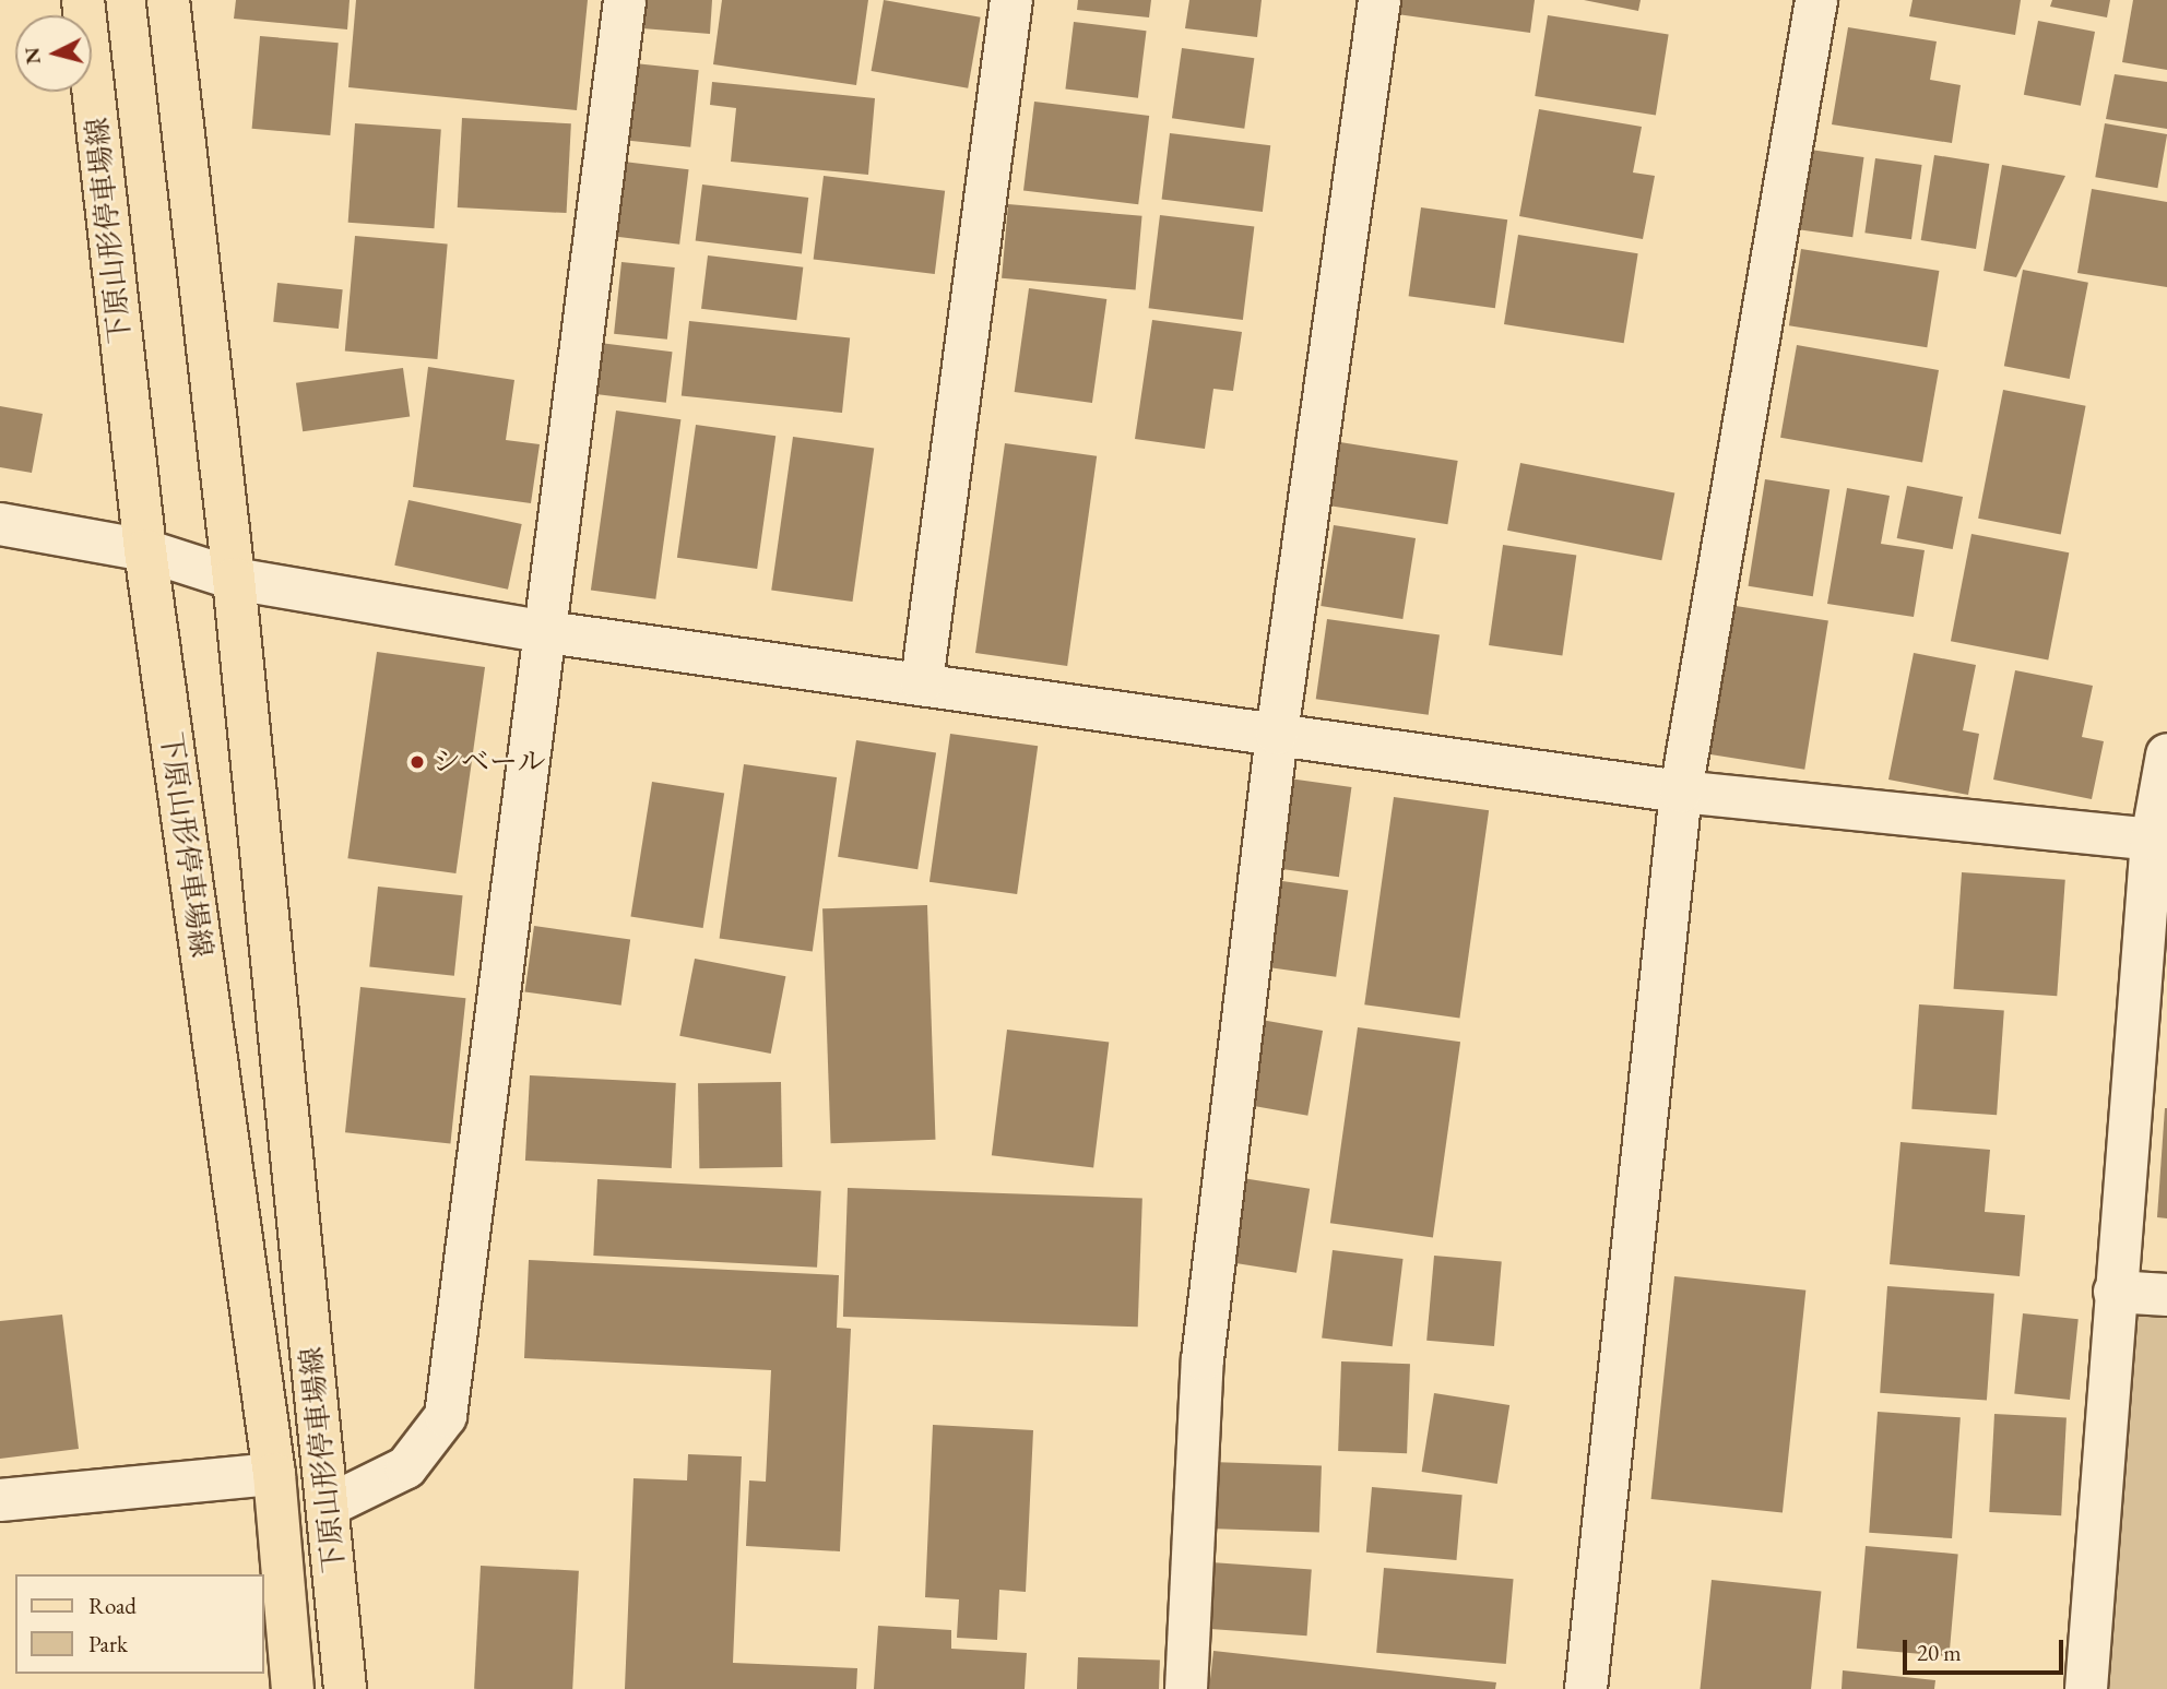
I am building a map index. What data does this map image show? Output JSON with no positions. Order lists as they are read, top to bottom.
{
  "streets": {
    "main road": ["下原山形停車場線"]
  },
  "places": ["シベール"],
  "legend": ["Road", "Park"],
  "scale_bar": "20 m",
  "north": "left"
}
